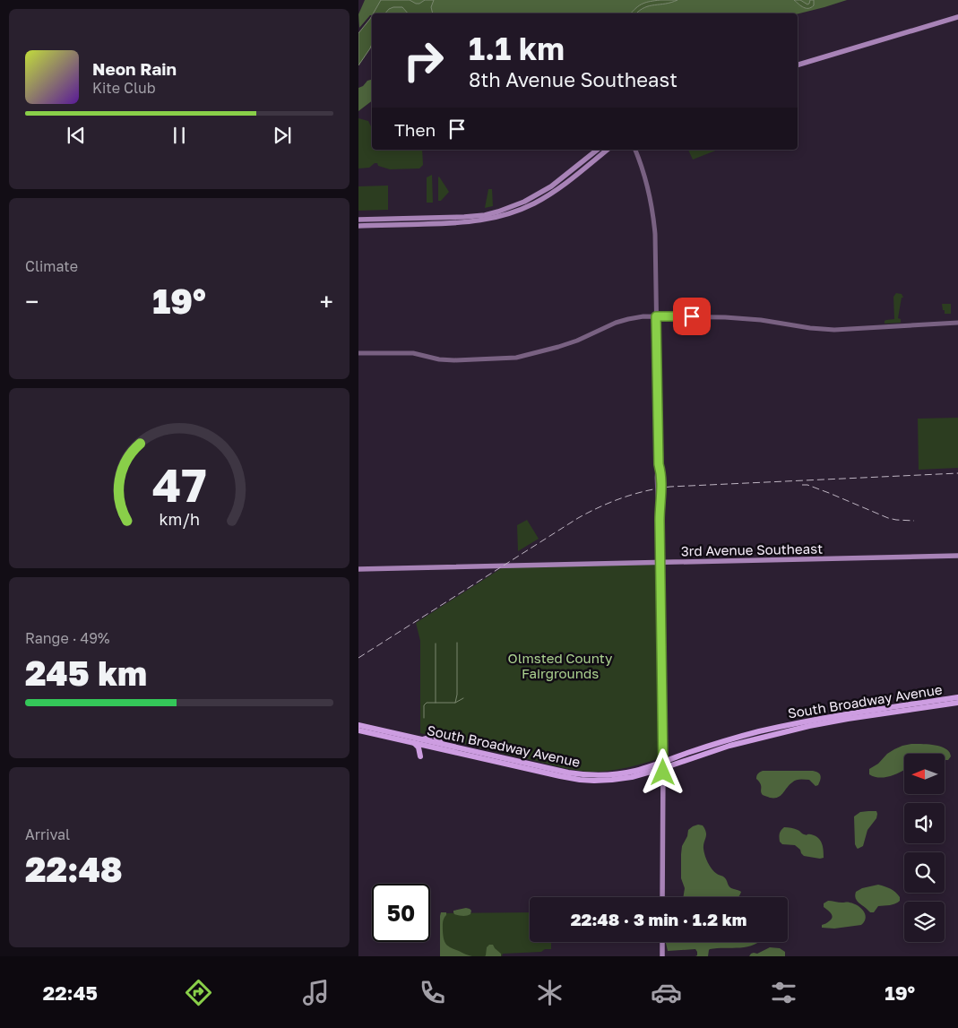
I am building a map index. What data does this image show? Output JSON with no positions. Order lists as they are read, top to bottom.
{
  "streets": {
    "main road": ["3rd Avenue Southeast", "South Broadway Avenue"]
  },
  "parks": ["Olmsted County Fairgrounds"],
  "north": "left",
  "page": {
    "turn": ["1.1 km", "8th Avenue Southeast"],
    "song": ["Neon Rain", "Kite Club"],
    "then": "Then",
    "tile": [
      "Climate",
      ["Range · 49%", "245 km"],
      ["Arrival", "22:48"]
    ],
    "heat": ["−", "19°", "+"],
    "limit": "50",
    "trip": "22:48 · 3 min · 1.2 km",
    "tabs": ["22:45", "19°"],
    "gauge": ["47", "km/h"]
  }
}
